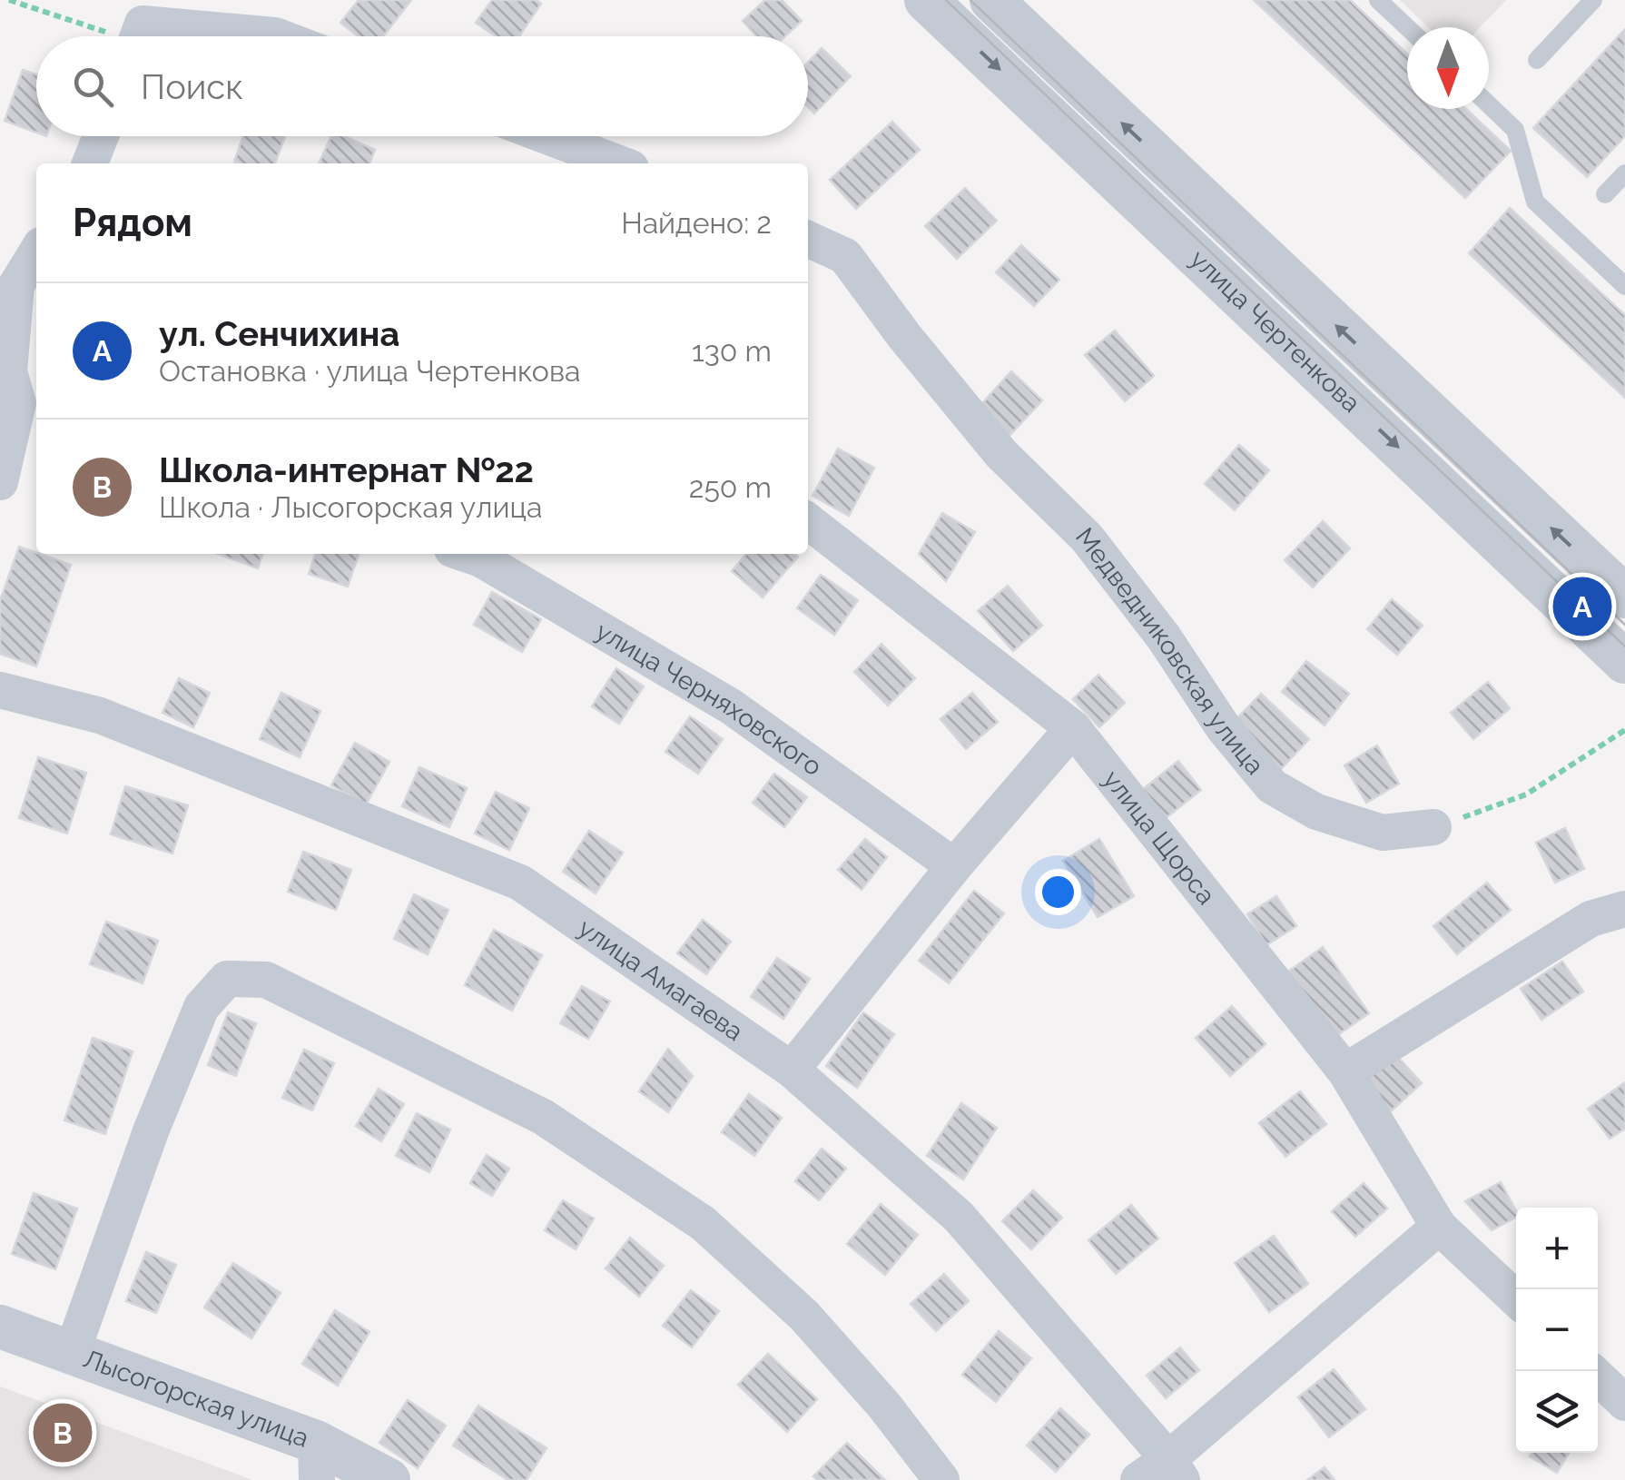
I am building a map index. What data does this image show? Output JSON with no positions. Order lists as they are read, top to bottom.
{
  "streets": {
    "street": [
      "улица Чертенкова",
      "Медведниковская улица",
      "улица Черняховского",
      "улица Щорса",
      "улица Амагаева",
      "Лысогорская улица"
    ]
  },
  "north": "bottom",
  "page": {
    "search": "Поиск",
    "heading": ["Рядом", "Найдено: 2"],
    "list": [
      {
        "mark": "A",
        "name": "ул. Сенчихина",
        "note": "Остановка · улица Чертенкова",
        "value": "130 m"
      },
      {
        "mark": "B",
        "name": "Школа-интернат №22",
        "note": "Школа · Лысогорская улица",
        "value": "250 m"
      }
    ],
    "pins": ["A", "B"],
    "map_buttons": ["+", "−"]
  }
}
